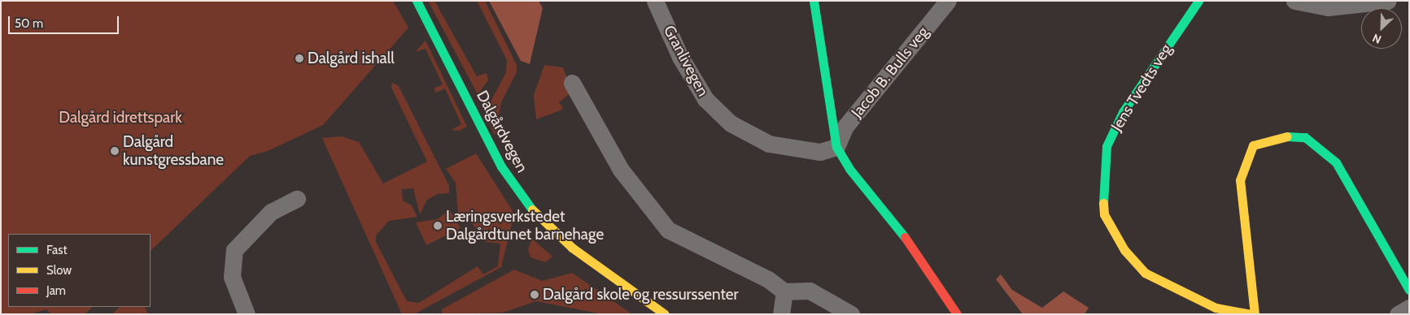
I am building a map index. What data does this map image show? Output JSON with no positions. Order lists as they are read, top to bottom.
{
  "streets": {
    "street": [
      "Granlivegen",
      "Jacob B. Bulls veg",
      "Jens Tvedts veg",
      "Dalgårdvegen"
    ]
  },
  "crossings": [
    ["Granlivegen", "Jacob B. Bulls veg"]
  ],
  "parks": ["Dalgård idrettspark"],
  "places": [
    "Dalgård ishall",
    "Dalgård kunstgressbane",
    "Læringsverkstedet Dalgårdtunet barnehage",
    "Dalgård skole og ressurssenter"
  ],
  "legend": ["Fast", "Slow", "Jam"],
  "scale_bar": "50 m",
  "north": "bottom left"
}
